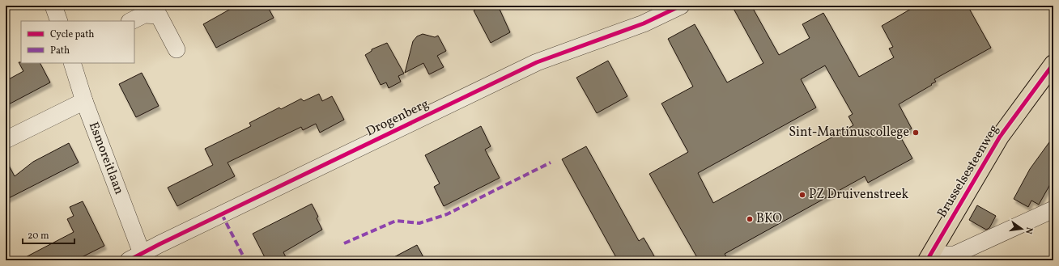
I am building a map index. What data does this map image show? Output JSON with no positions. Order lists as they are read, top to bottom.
{
  "streets": {
    "main road": ["Brusselsesteenweg"],
    "street": ["Drogenberg", "Esmoreitlaan"]
  },
  "crossings": [
    ["Drogenberg", "Esmoreitlaan"]
  ],
  "places": ["Sint-Martinuscollege", "PZ Druivenstreek", "BKO"],
  "legend": ["Cycle path", "Path"],
  "scale_bar": "20 m",
  "north": "right"
}
